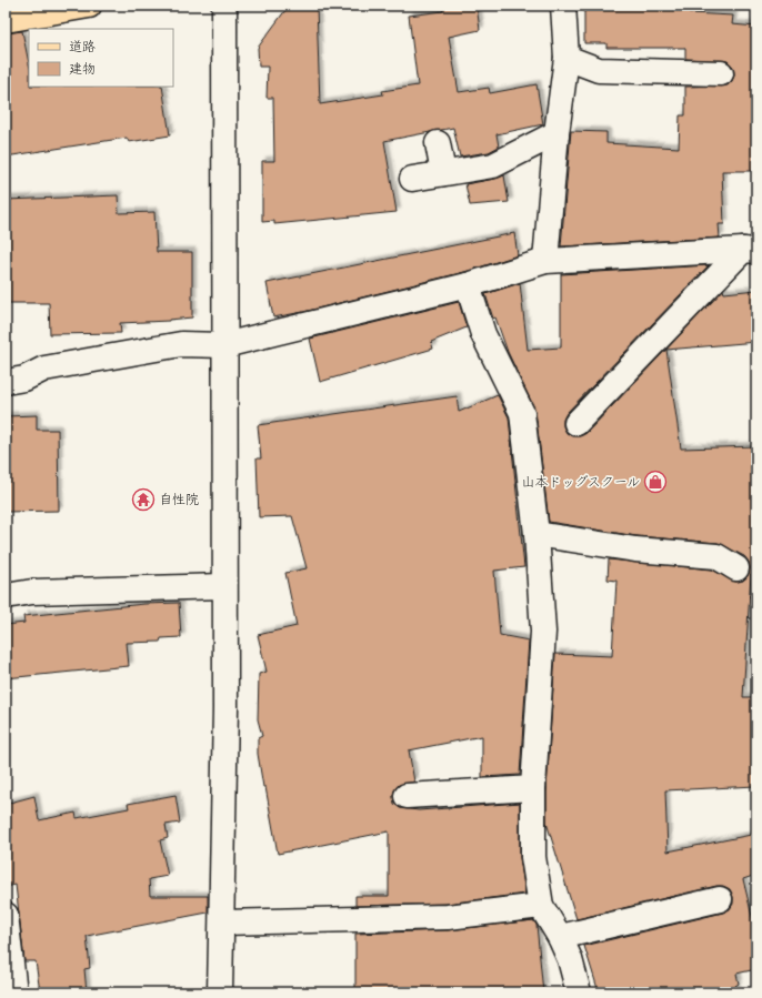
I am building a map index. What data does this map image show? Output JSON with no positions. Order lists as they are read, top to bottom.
{
  "places": {
    "shop": ["山本ドッグスクール"],
    "temple": ["自性院"]
  },
  "legend": ["道路", "建物"]
}
